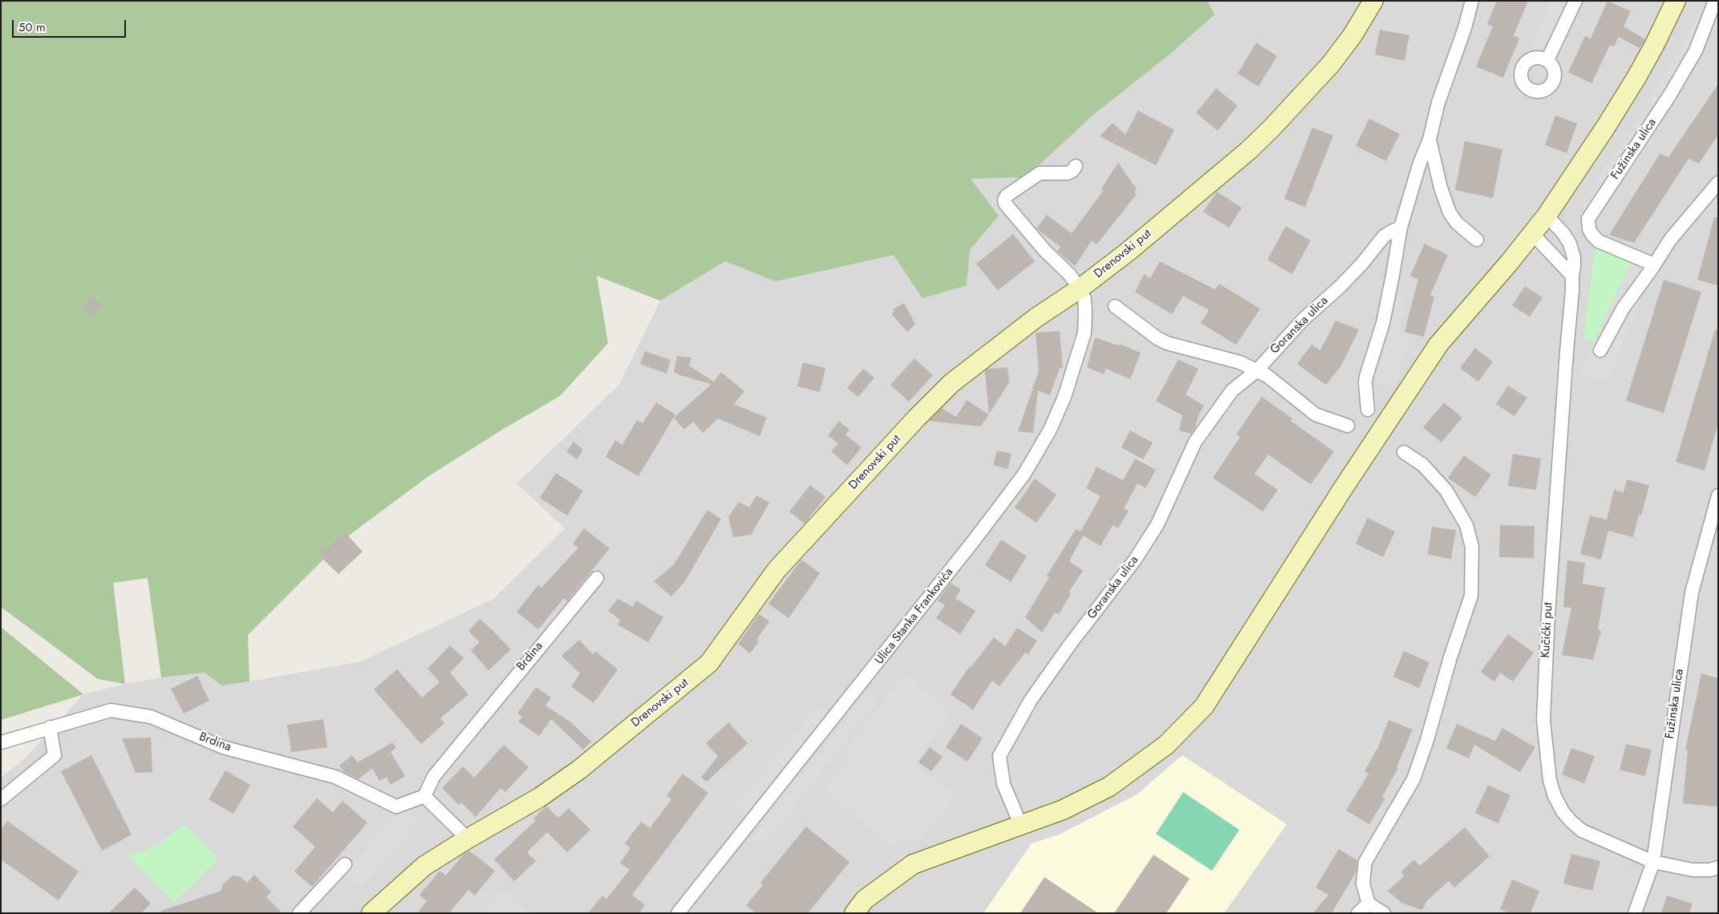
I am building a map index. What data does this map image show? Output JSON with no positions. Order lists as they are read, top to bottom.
{
  "streets": {
    "main road": ["Drenovski put"],
    "street": [
      "Fužinska ulica",
      "Goranska ulica",
      "Ulica Stanka Frankovića",
      "Kučićki put",
      "Brdina"
    ]
  },
  "crossings": [
    ["Fužinska ulica", "Kučićki put"],
    ["Drenovski put", "Ulica Stanka Frankovića"]
  ],
  "scale_bar": "50 m"
}
